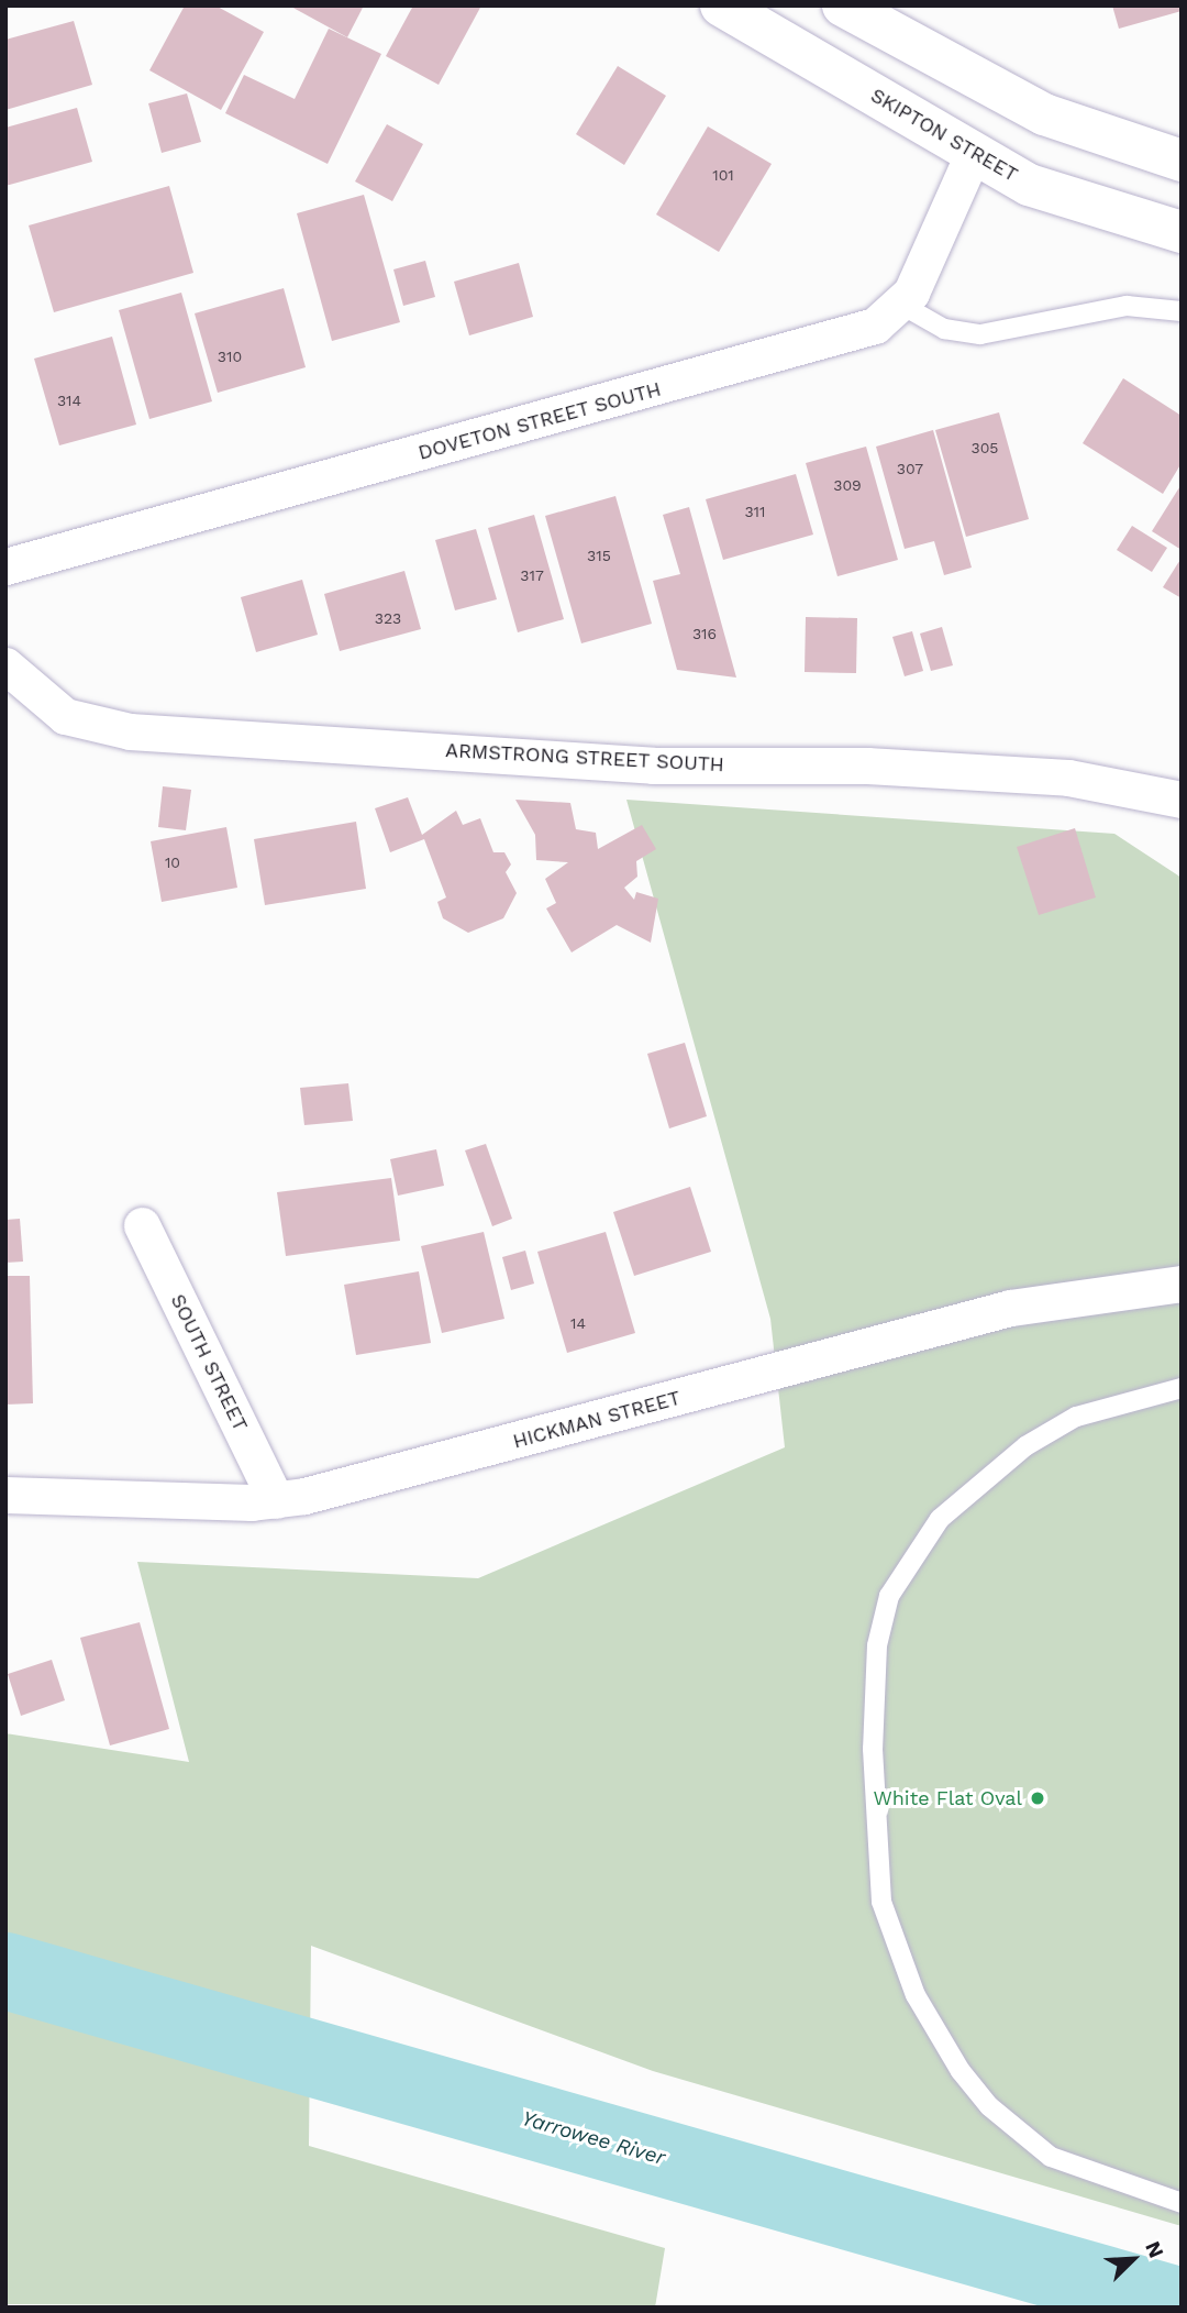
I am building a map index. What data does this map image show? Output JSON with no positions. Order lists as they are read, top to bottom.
{
  "streets": {
    "highway": ["SKIPTON STREET"],
    "street": [
      "DOVETON STREET SOUTH",
      "ARMSTRONG STREET SOUTH",
      "SOUTH STREET",
      "HICKMAN STREET"
    ]
  },
  "crossings": [
    ["SOUTH STREET", "HICKMAN STREET"]
  ],
  "water": ["Yarrowee River"],
  "places": ["White Flat Oval"],
  "house_numbers": [
    "101",
    "310",
    "314",
    "305",
    "307",
    "309",
    "311",
    "315",
    "317",
    "323",
    "316",
    "10",
    "14"
  ],
  "north": "top right"
}
